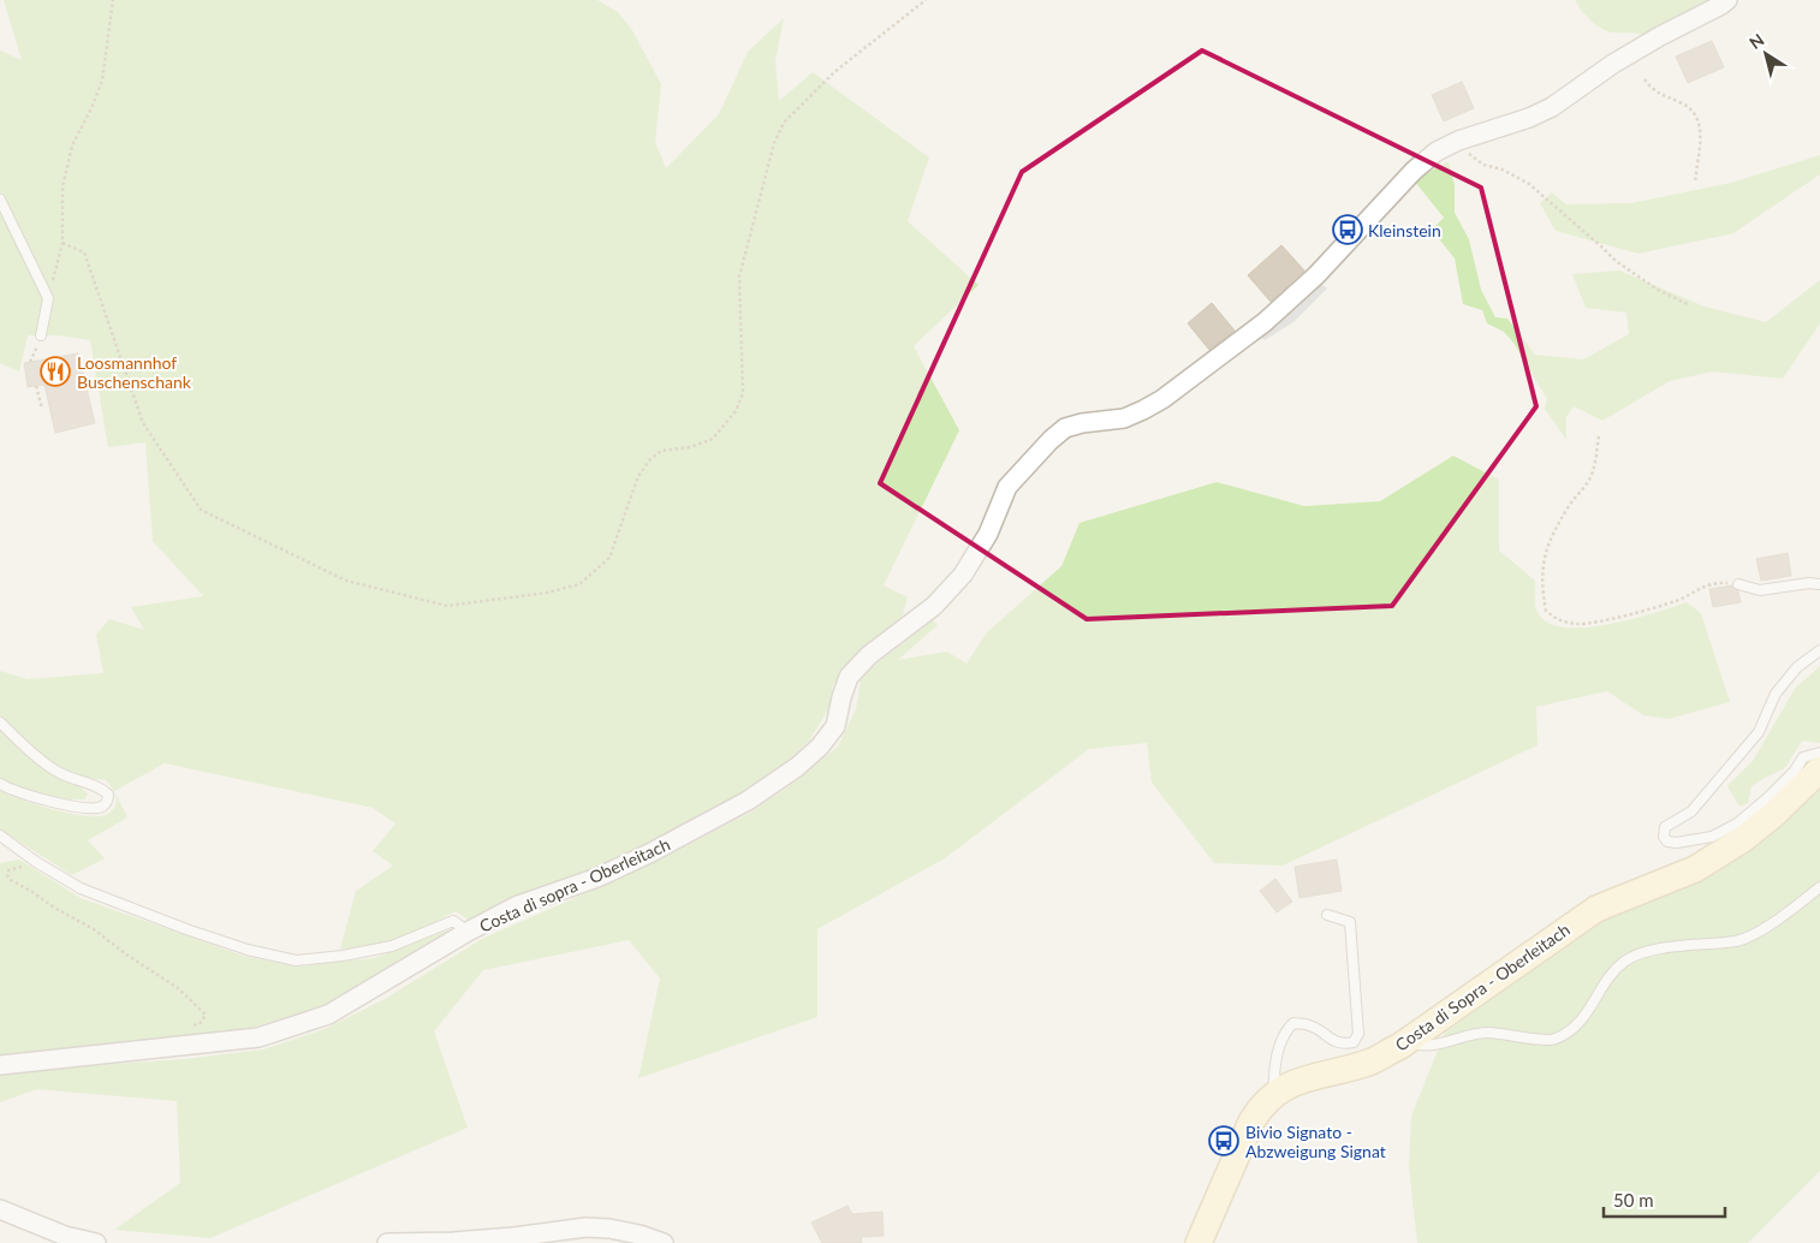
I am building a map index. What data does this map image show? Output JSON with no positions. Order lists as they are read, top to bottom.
{
  "streets": {
    "main road": ["Costa di Sopra - Oberleitach"],
    "street": ["Costa di sopra - Oberleitach"]
  },
  "places": {
    "bus stop": ["Kleinstein", "Bivio Signato - Abzweigung Signat"],
    "restaurant": ["Loosmannhof Buschenschank"]
  },
  "scale_bar": "50 m",
  "north": "top left"
}
